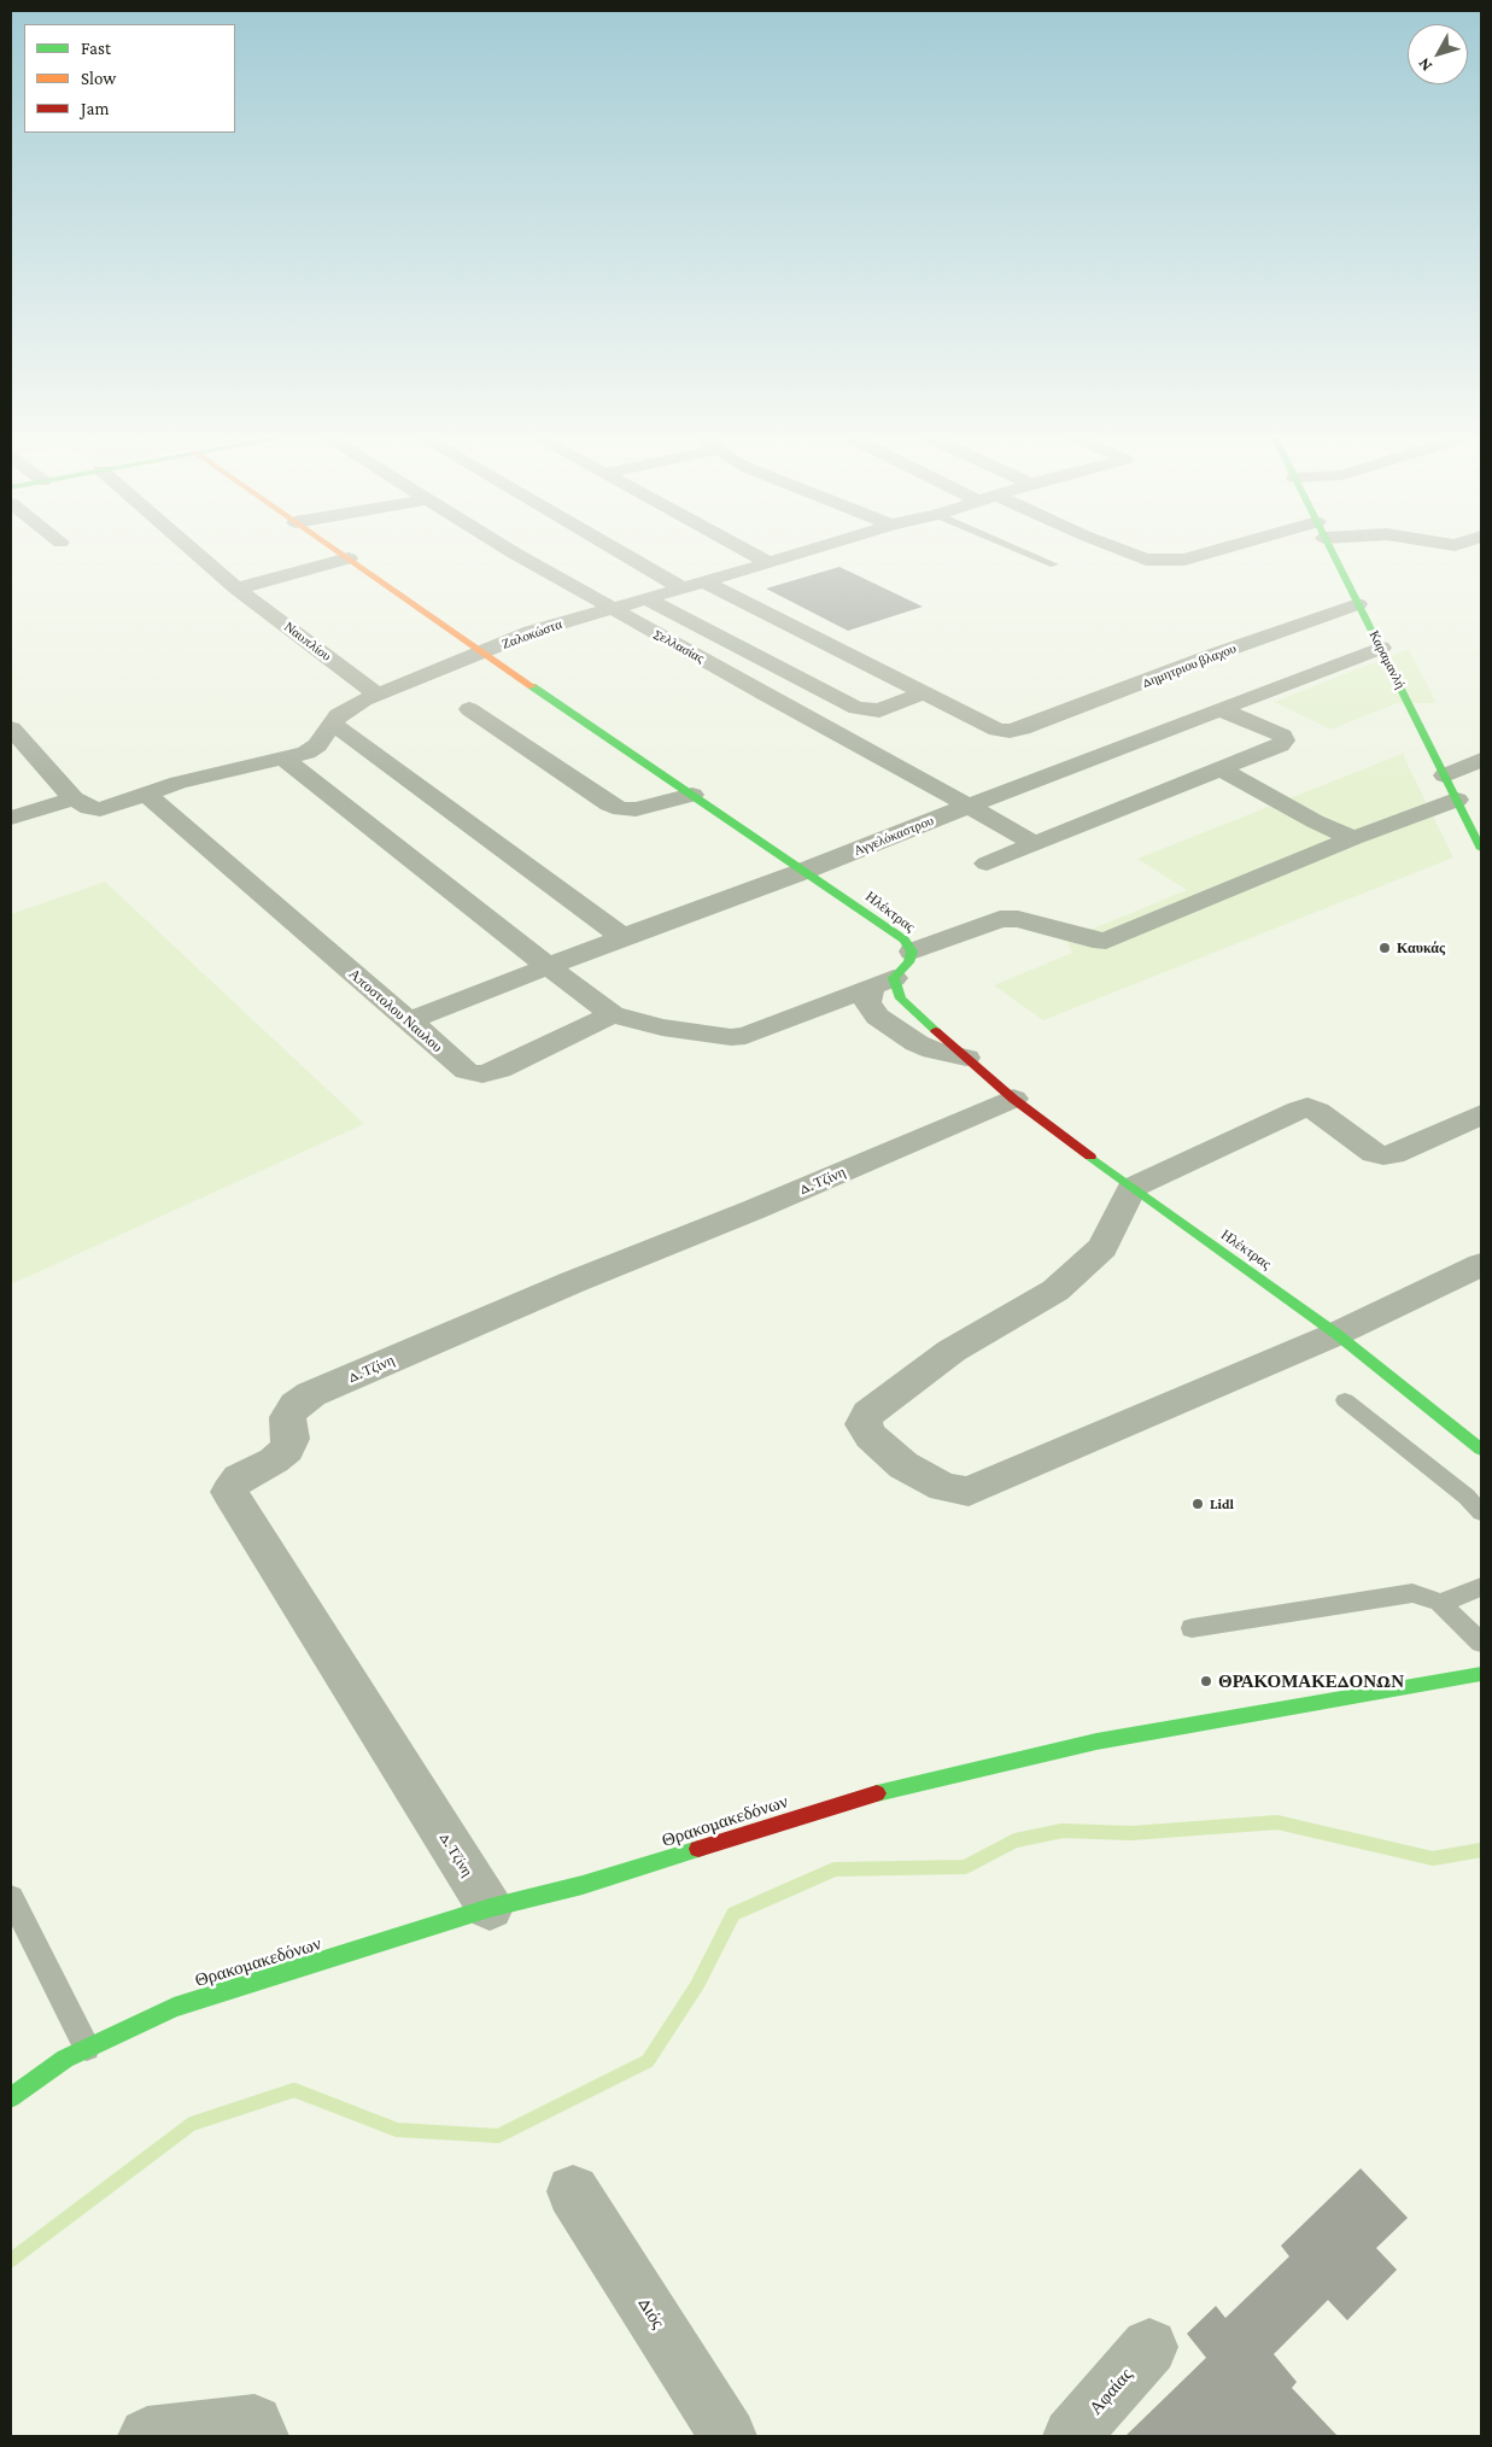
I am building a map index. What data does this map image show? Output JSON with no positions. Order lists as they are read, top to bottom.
{
  "streets": {
    "street": [
      "Ζαλοκώστα",
      "Ναυπλίου",
      "Σελλασίας",
      "Καραμανλή",
      "Δημητριου βλαχου",
      "Αγγελόκαστρου",
      "Ηλέκτρας",
      "Αποστολου Ναυλου",
      "Δ. Τζίνη",
      "Θρακομακεδόνων",
      "Διός",
      "Αφαίας"
    ]
  },
  "crossings": [
    ["Ζαλοκώστα", "Ναυπλίου"],
    ["Ζαλοκώστα", "Σελλασίας"],
    ["Ζαλοκώστα", "Ηλέκτρας"],
    ["Ζαλοκώστα", "Αποστολου Ναυλου"],
    ["Σελλασίας", "Αγγελόκαστρου"],
    ["Καραμανλή", "Δημητριου βλαχου"],
    ["Καραμανλή", "Αγγελόκαστρου"],
    ["Αγγελόκαστρου", "Ηλέκτρας"],
    ["Αγγελόκαστρου", "Αποστολου Ναυλου"],
    ["Ηλέκτρας", "Δ. Τζίνη"],
    ["Δ. Τζίνη", "Θρακομακεδόνων"]
  ],
  "places": ["Καυκάς", "Lidl", "ΘΡΑΚΟΜΑΚΕΔΟΝΩΝ"],
  "legend": ["Fast", "Slow", "Jam"],
  "north": "bottom left"
}
